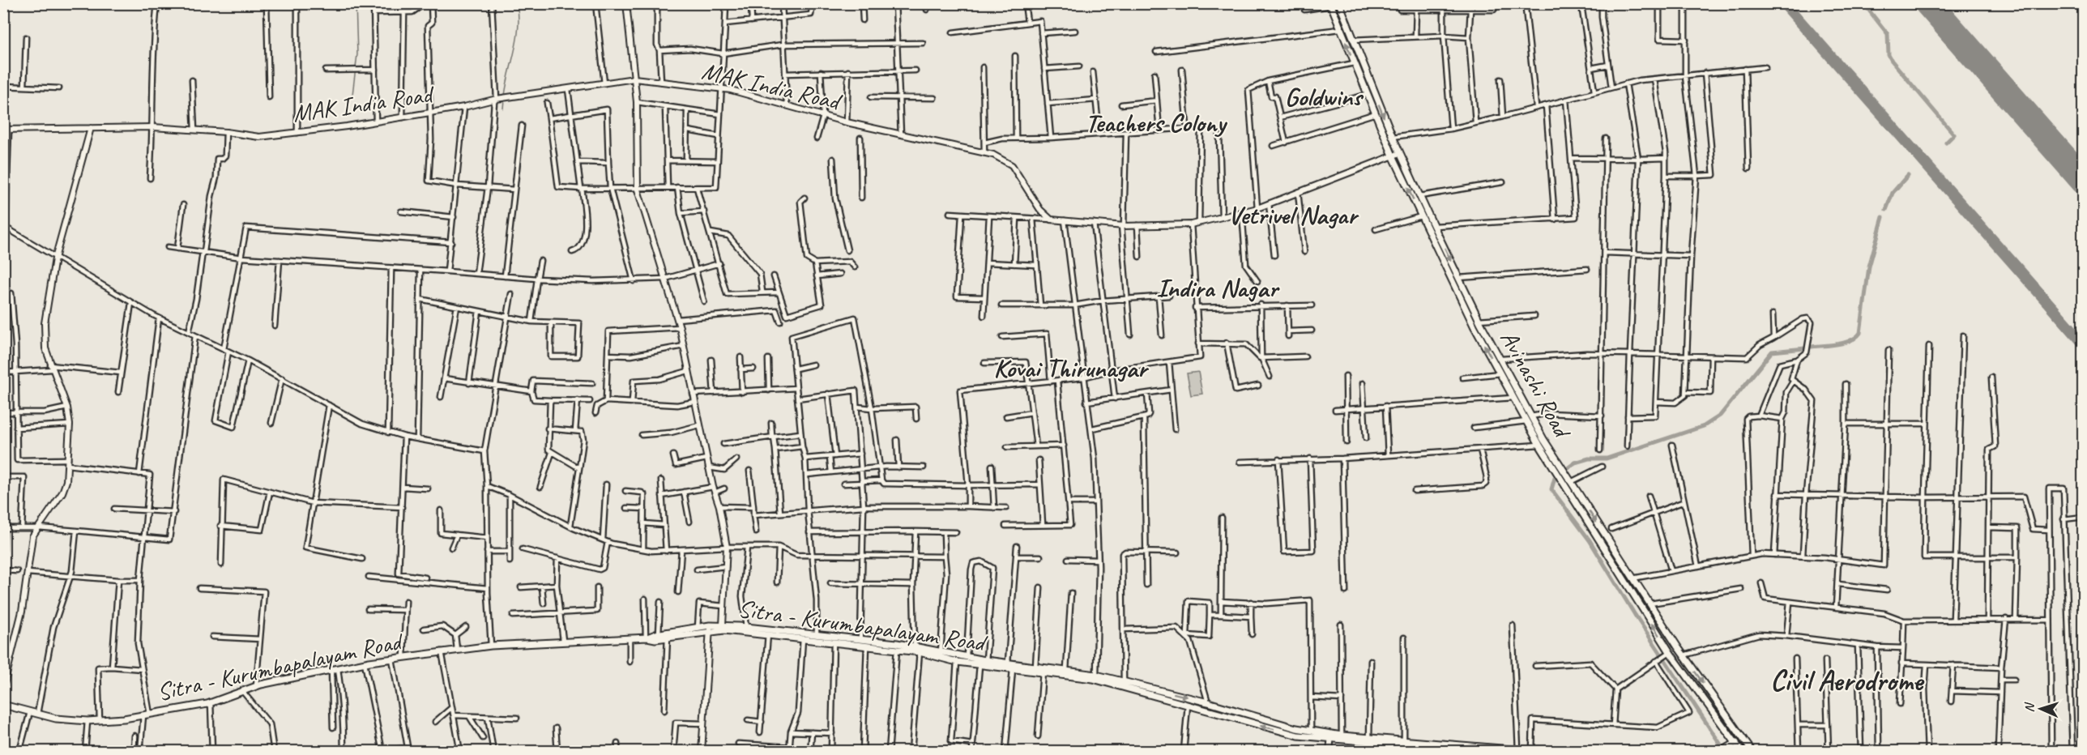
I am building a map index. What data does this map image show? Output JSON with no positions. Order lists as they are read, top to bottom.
{
  "streets": {
    "main road": ["Avinashi Road", "Sitra - Kurumbapalayam Road"],
    "street": ["MAK India Road"]
  },
  "districts": [
    "Goldwins",
    "Teachers Colony",
    "Vetrivel Nagar",
    "Indira Nagar",
    "Kovai Thirunagar",
    "Civil Aerodrome"
  ],
  "north": "left"
}
